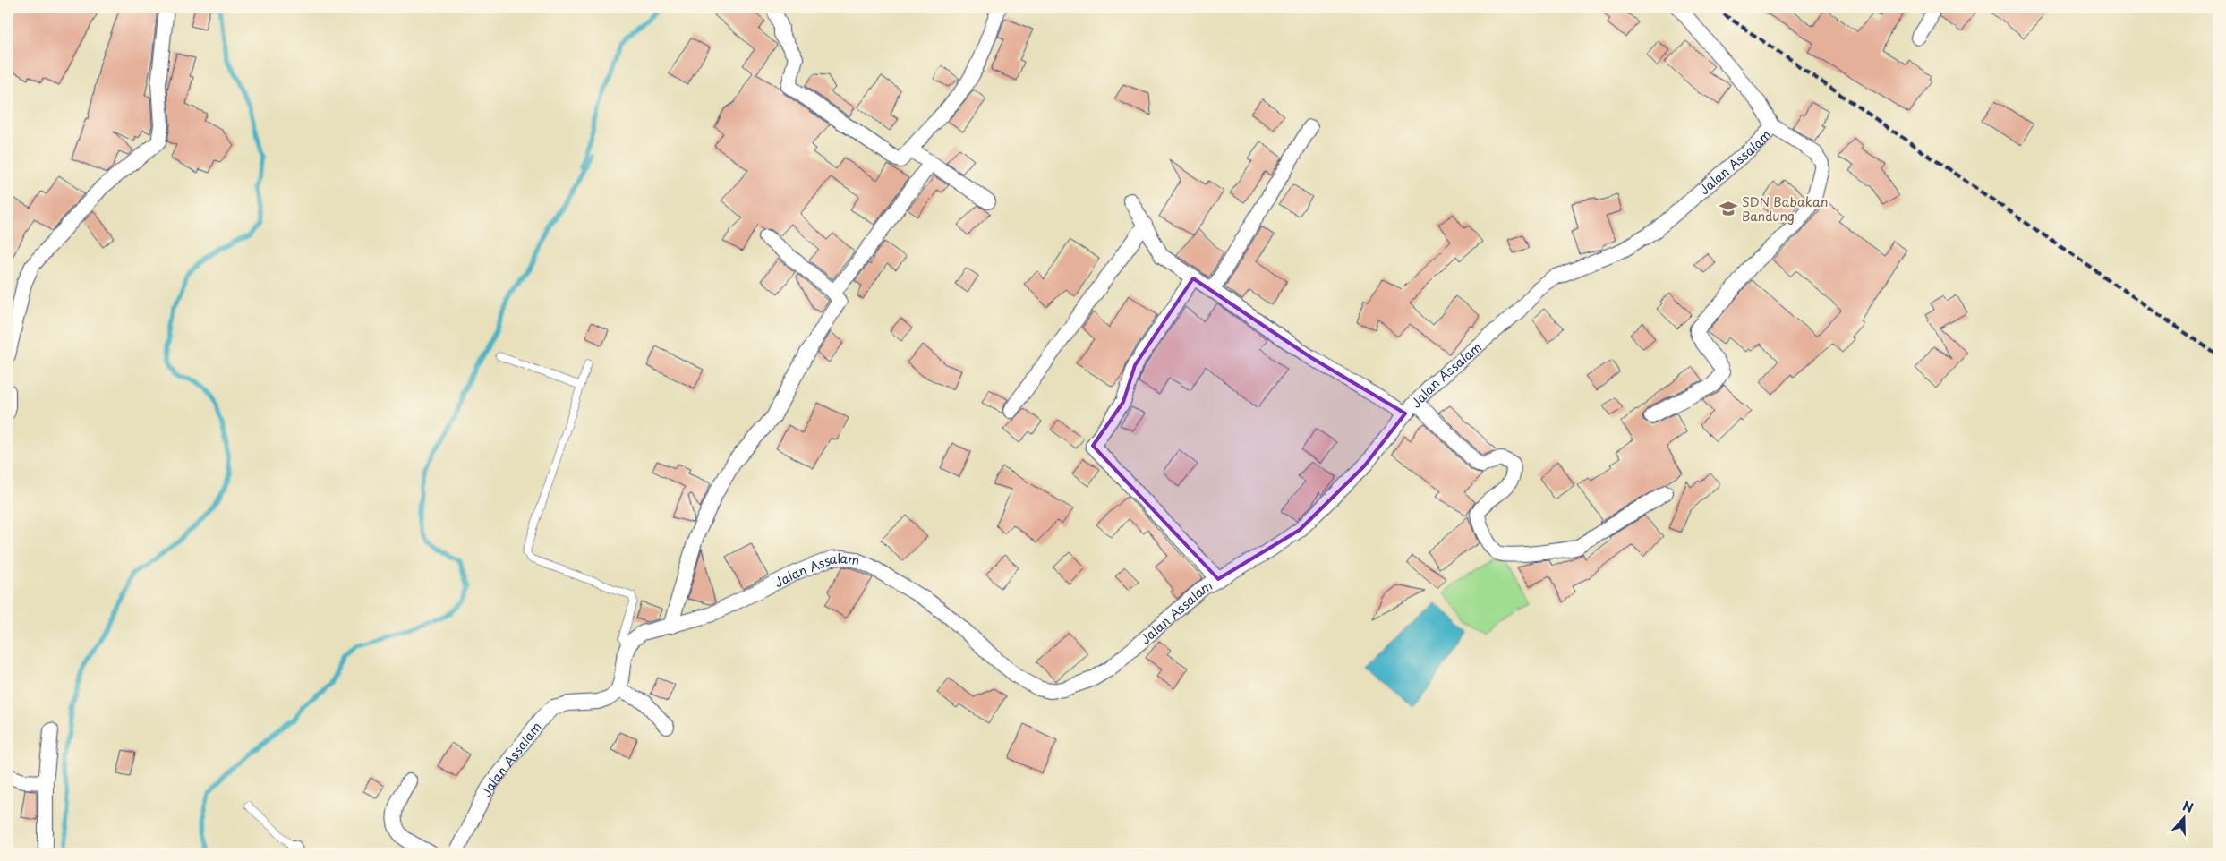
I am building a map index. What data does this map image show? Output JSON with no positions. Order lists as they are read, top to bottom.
{
  "streets": {
    "street": ["Jalan Assalam"]
  },
  "places": {
    "school or university": ["SDN Babakan Bandung"]
  },
  "north": "top"
}
